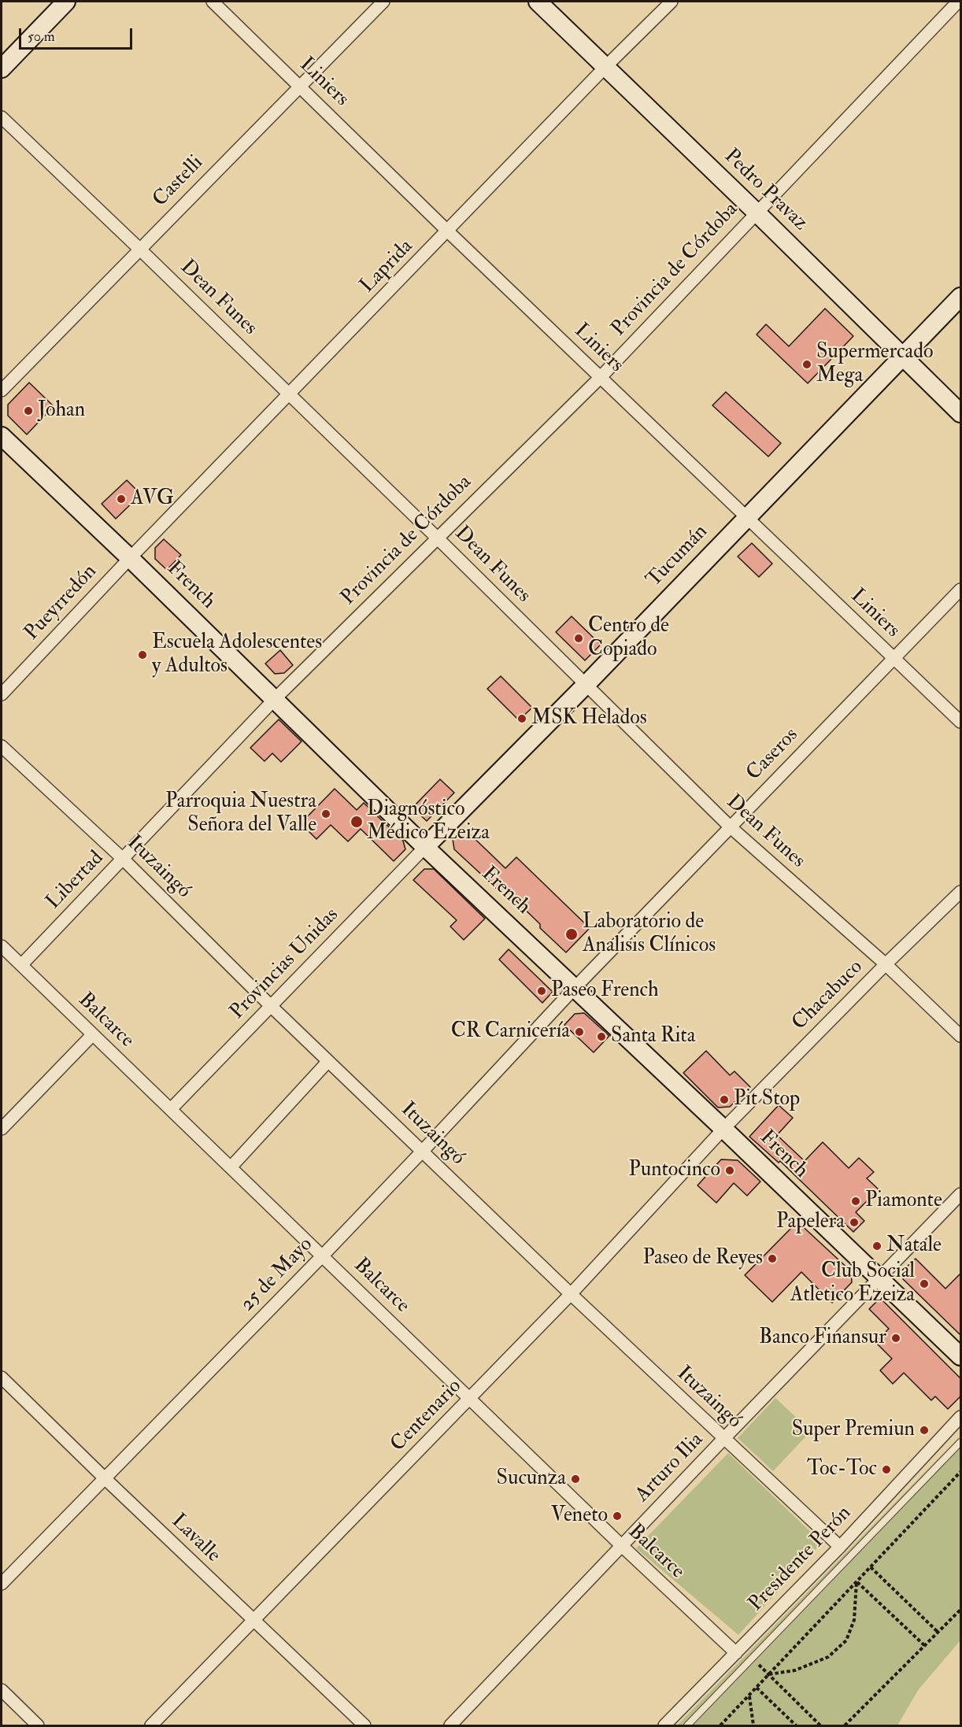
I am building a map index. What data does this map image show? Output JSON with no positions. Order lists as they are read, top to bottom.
{
  "streets": {
    "street": [
      "Liniers",
      "Castelli",
      "Pedro Pravaz",
      "Laprida",
      "Provincia de Córdoba",
      "Dean Funes",
      "Tucumán",
      "French",
      "Pueyrredón",
      "Caseros",
      "Ituzaingó",
      "Libertad",
      "Provincias Unidas",
      "Chacabuco",
      "Balcarce",
      "25 de Mayo",
      "Centenario",
      "Arturo Ilia",
      "Lavalle",
      "Presidente Perón"
    ]
  },
  "crossings": [
    ["Liniers", "Castelli"],
    ["Liniers", "Laprida"],
    ["Liniers", "Provincia de Córdoba"],
    ["Liniers", "Tucumán"],
    ["Liniers", "Caseros"],
    ["Castelli", "Dean Funes"],
    ["Pedro Pravaz", "Laprida"],
    ["Pedro Pravaz", "Provincia de Córdoba"],
    ["Pedro Pravaz", "Tucumán"],
    ["Laprida", "Dean Funes"],
    ["Laprida", "French"],
    ["Laprida", "Pueyrredón"],
    ["Provincia de Córdoba", "Dean Funes"],
    ["Provincia de Córdoba", "French"],
    ["Provincia de Córdoba", "Libertad"],
    ["Dean Funes", "Tucumán"],
    ["Dean Funes", "Caseros"],
    ["Dean Funes", "Chacabuco"],
    ["Tucumán", "French"],
    ["Tucumán", "Provincias Unidas"],
    ["French", "Pueyrredón"],
    ["French", "Caseros"],
    ["French", "Libertad"],
    ["French", "Provincias Unidas"],
    ["French", "Chacabuco"],
    ["French", "25 de Mayo"],
    ["French", "Centenario"],
    ["French", "Arturo Ilia"],
    ["Caseros", "25 de Mayo"],
    ["Ituzaingó", "Libertad"],
    ["Ituzaingó", "Provincias Unidas"],
    ["Ituzaingó", "25 de Mayo"],
    ["Ituzaingó", "Centenario"],
    ["Ituzaingó", "Arturo Ilia"],
    ["Ituzaingó", "Presidente Perón"],
    ["Libertad", "Balcarce"],
    ["Provincias Unidas", "Balcarce"],
    ["Chacabuco", "Centenario"],
    ["Balcarce", "25 de Mayo"],
    ["Balcarce", "Centenario"],
    ["Balcarce", "Arturo Ilia"],
    ["Balcarce", "Presidente Perón"],
    ["25 de Mayo", "Lavalle"],
    ["Centenario", "Lavalle"]
  ],
  "places": [
    "Supermercado Mega",
    "Johan",
    "AVG",
    "Centro de Copiado",
    "Escuela Adolescentes y Adultos",
    "MSK Helados",
    "Parroquia Nuestra Señora del Valle",
    "Diagnóstico Médico Ezeiza",
    "Laboratorio de Analisis Clínicos",
    "Paseo French",
    "CR Carnicería",
    "Santa Rita",
    "Pit Stop",
    "Puntocinco",
    "Piamonte",
    "Papelera",
    "Natale",
    "Paseo de Reyes",
    "Club Social Atletico Ezeiza",
    "Banco Finansur",
    "Super Premiun",
    "Toc-Toc",
    "Sucunza",
    "Veneto"
  ],
  "scale_bar": "50 m"
}
